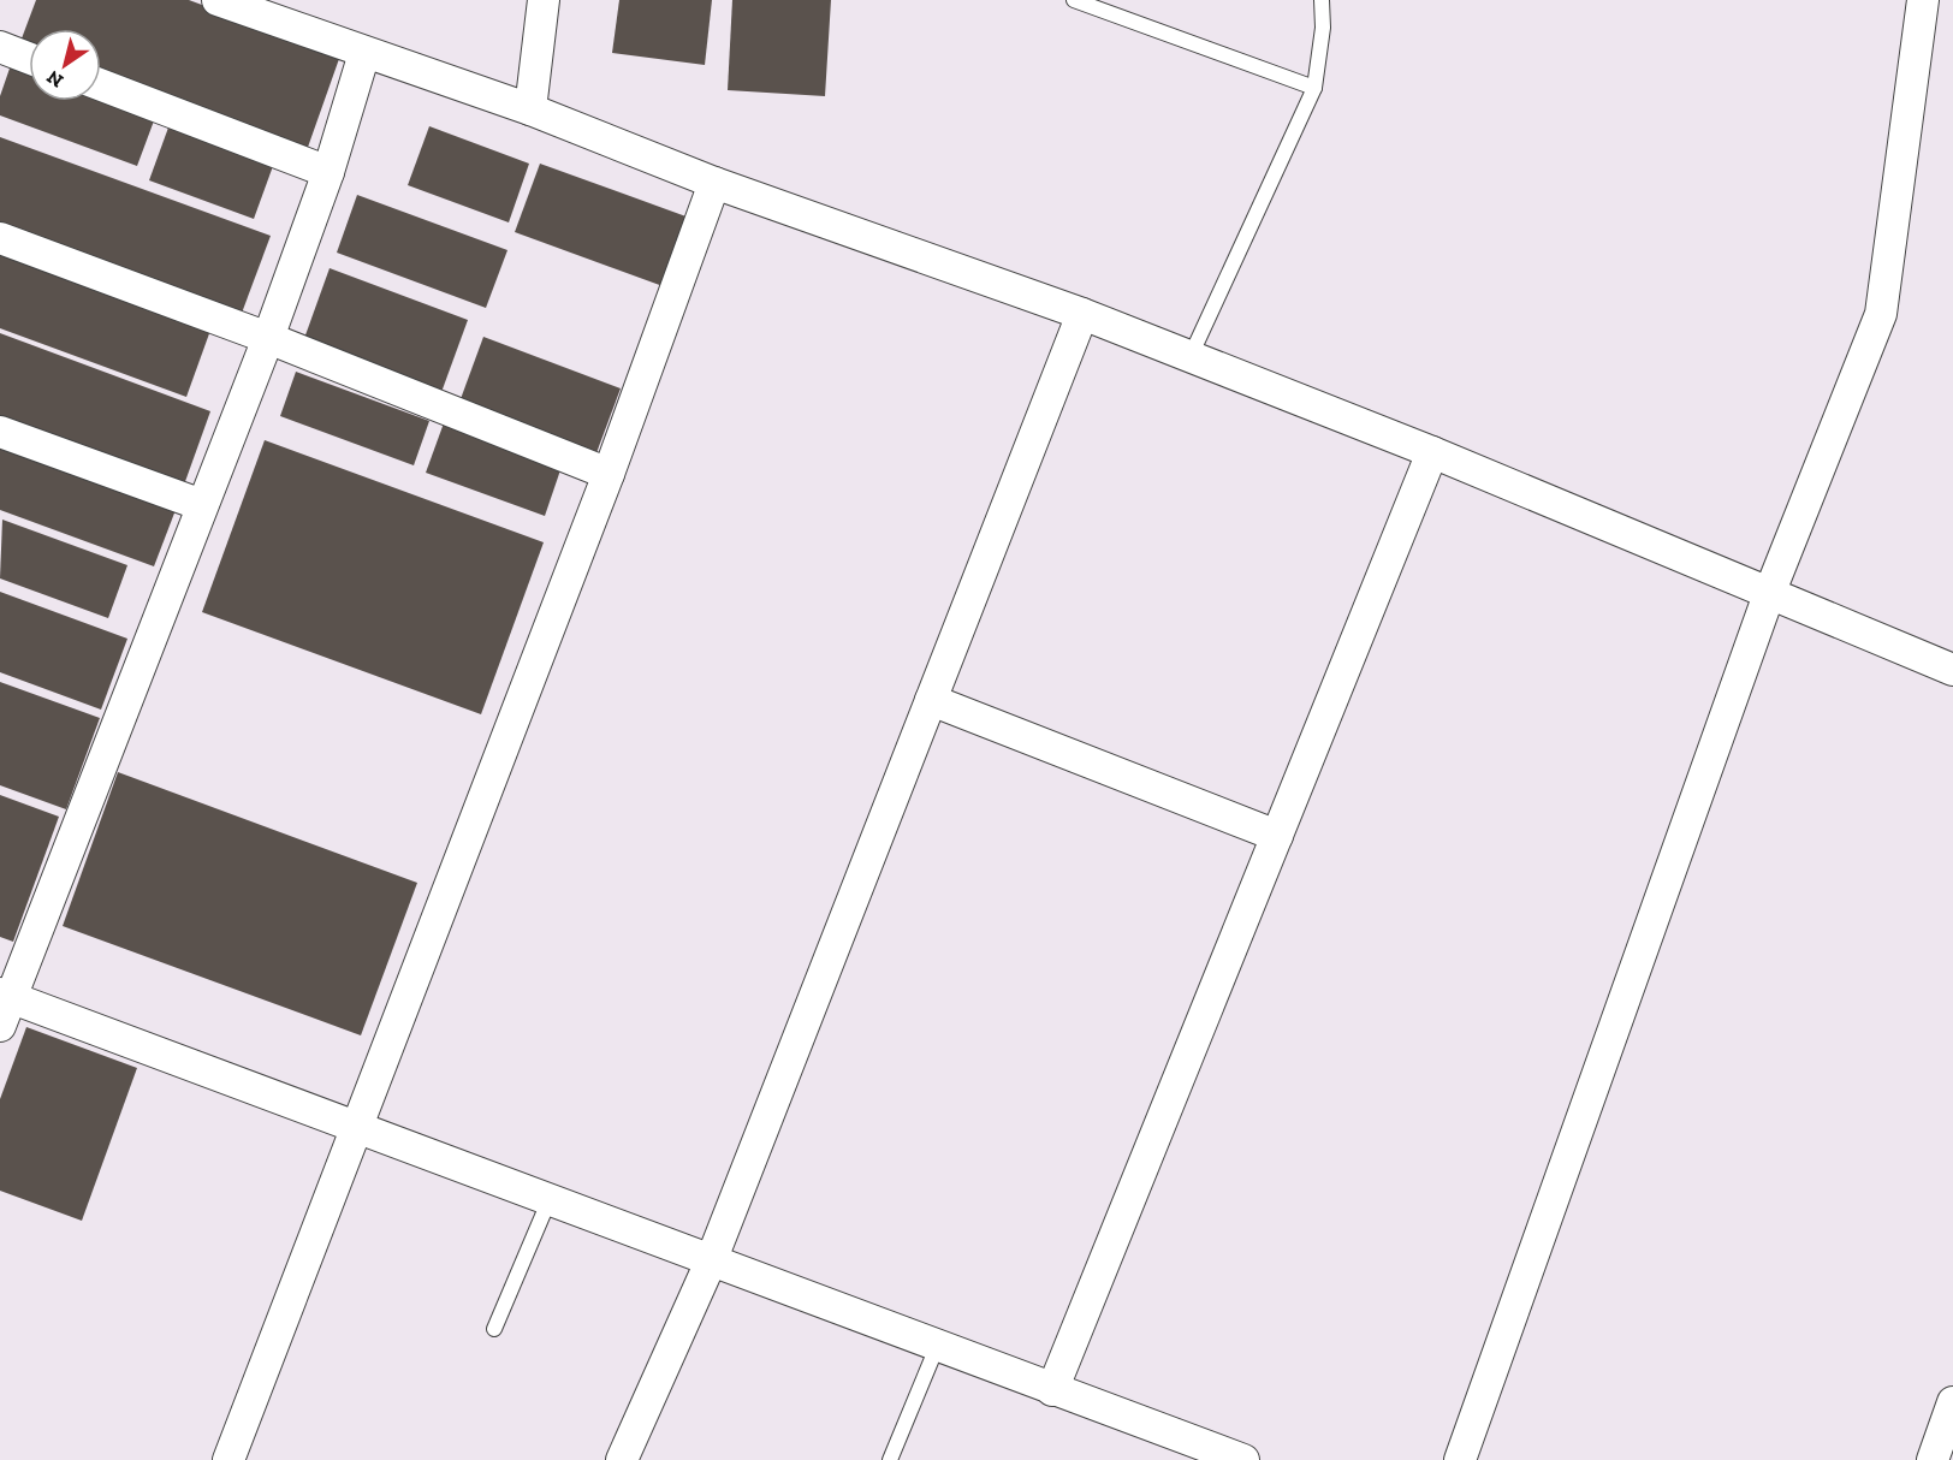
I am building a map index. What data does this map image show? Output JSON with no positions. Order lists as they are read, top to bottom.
{
  "north": "bottom left"
}
